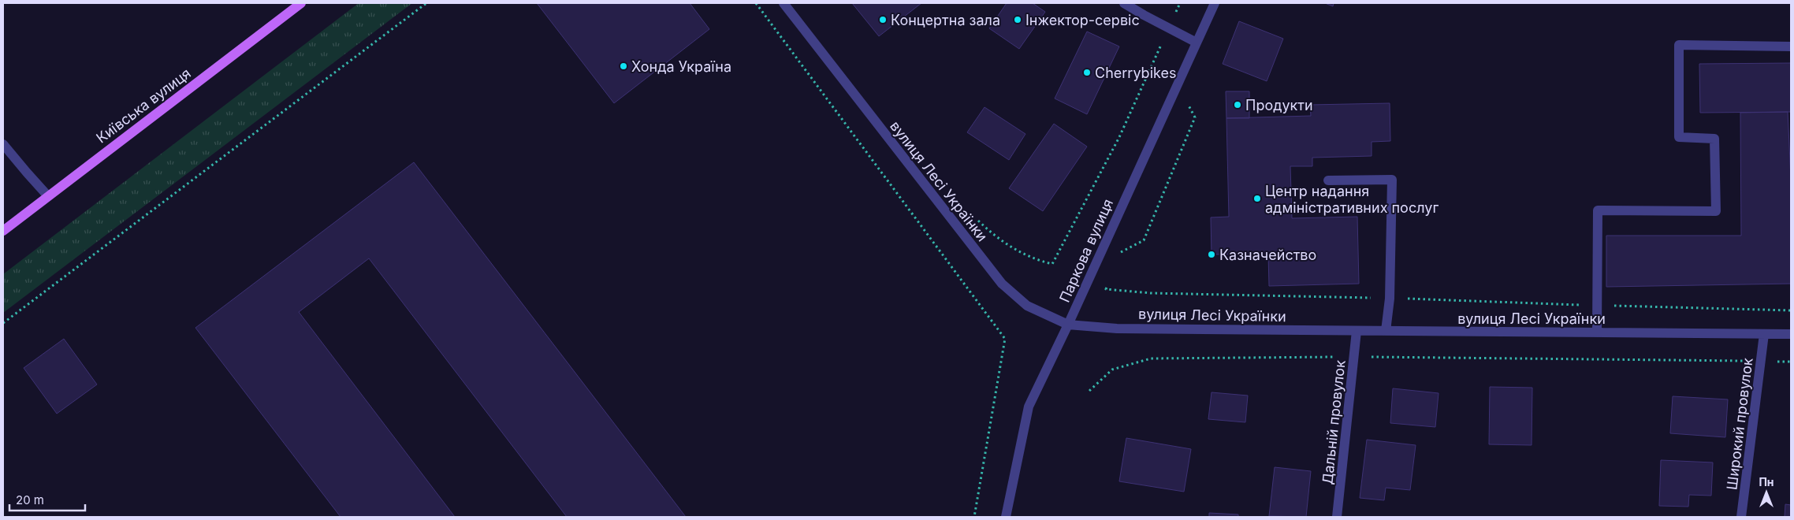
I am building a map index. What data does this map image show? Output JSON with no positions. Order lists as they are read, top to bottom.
{
  "streets": {
    "main road": ["Київська вулиця"],
    "street": [
      "вулиця Лесі Українки",
      "Паркова вулиця",
      "Дальній провулок",
      "Широкий провулок"
    ]
  },
  "crossings": [
    ["вулиця Лесі Українки", "Паркова вулиця"],
    ["вулиця Лесі Українки", "Дальній провулок"],
    ["вулиця Лесі Українки", "Широкий провулок"]
  ],
  "places": [
    "Концертна зала",
    "Інжектор-сервіс",
    "Хонда Україна",
    "Сherrybikes",
    "Продукти",
    "Центр надання адміністративних послуг",
    "Казначейство"
  ],
  "scale_bar": "20 m",
  "north": "top"
}
